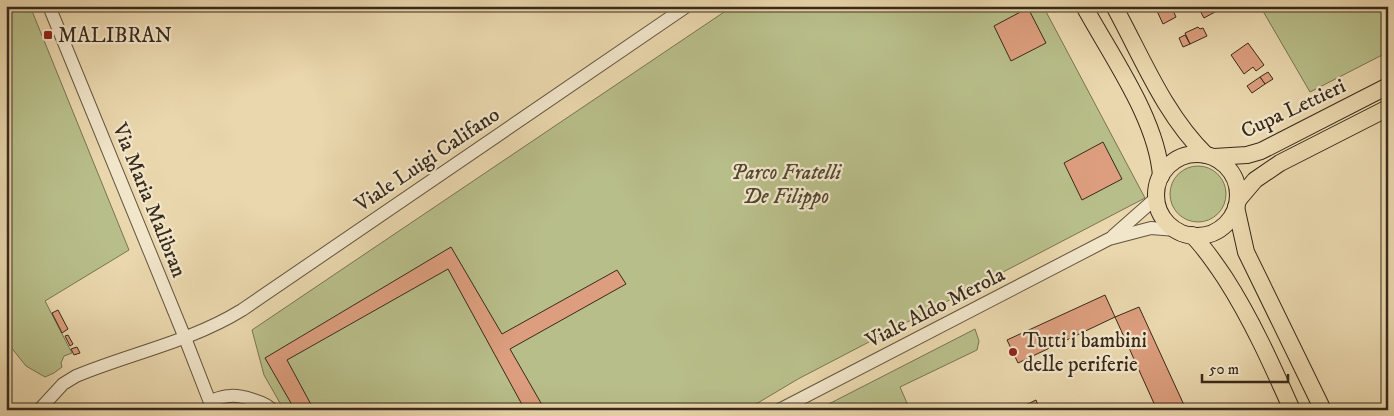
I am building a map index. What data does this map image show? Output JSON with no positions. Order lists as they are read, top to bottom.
{
  "streets": {
    "main road": ["Cupa Lettieri"],
    "street": ["Viale Luigi Califano", "Via Maria Malibran", "Viale Aldo Merola"]
  },
  "crossings": [
    ["Cupa Lettieri", "Viale Aldo Merola"],
    ["Viale Luigi Califano", "Via Maria Malibran"]
  ],
  "parks": ["Parco Fratelli De Filippo"],
  "places": {
    "transit": ["MALIBRAN"],
    "other": ["Tutti i bambini delle periferie"]
  },
  "scale_bar": "50 m"
}
